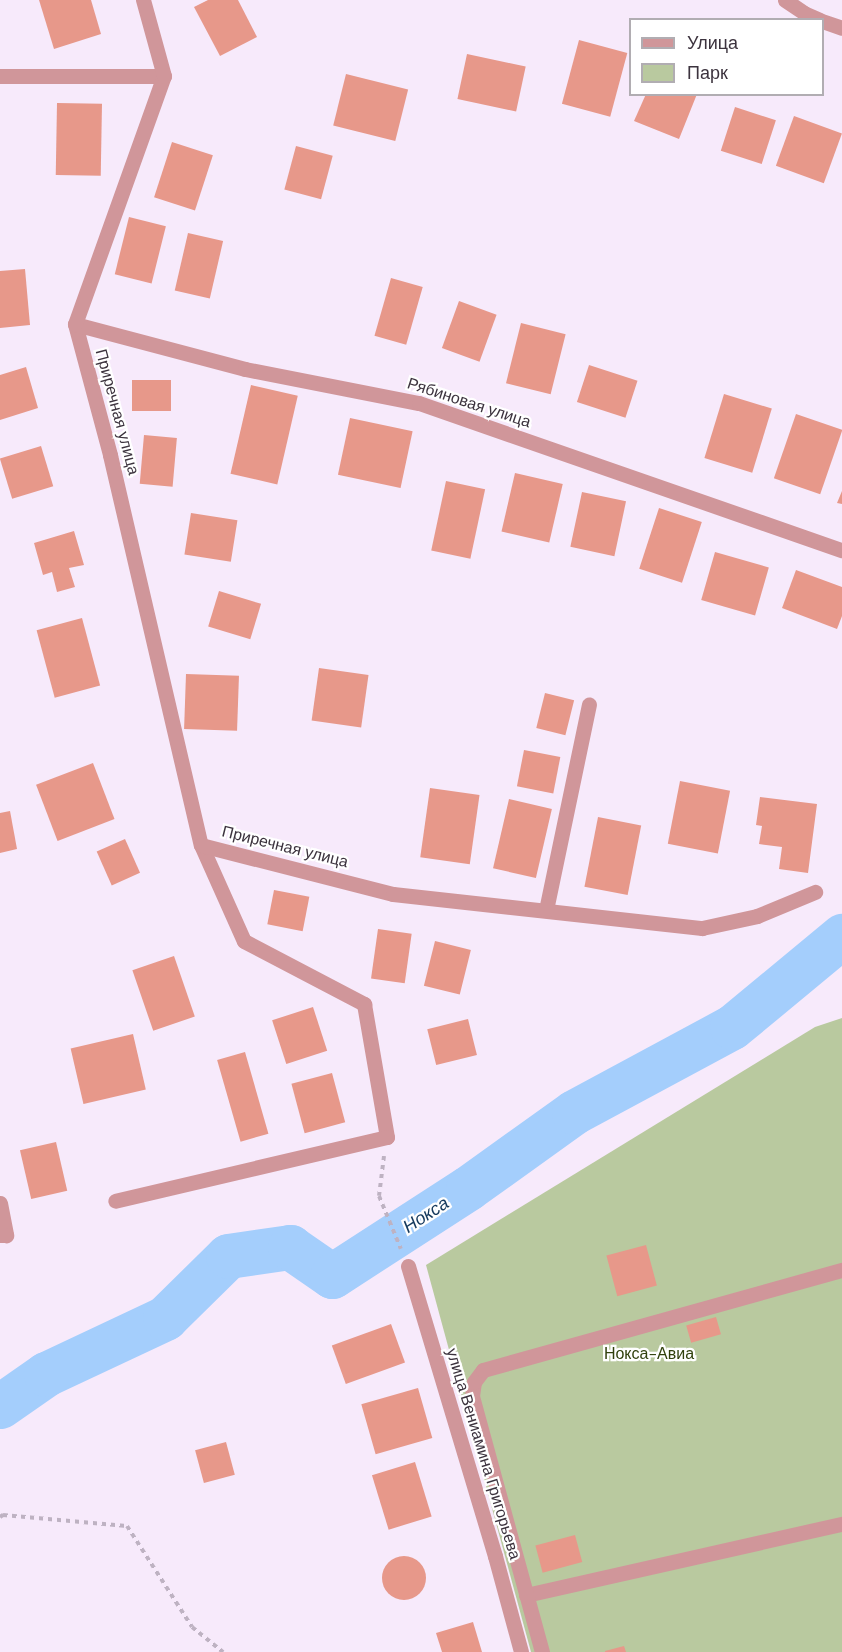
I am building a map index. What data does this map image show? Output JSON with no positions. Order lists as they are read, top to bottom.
{
  "streets": {
    "street": ["Рябиновая улица", "Приречная улица", "улица Вениамина Григорьева"]
  },
  "crossings": [
    ["Рябиновая улица", "Приречная улица"]
  ],
  "water": ["Нокса"],
  "parks": ["Нокса-Авиа"],
  "legend": ["Улица", "Парк"]
}
